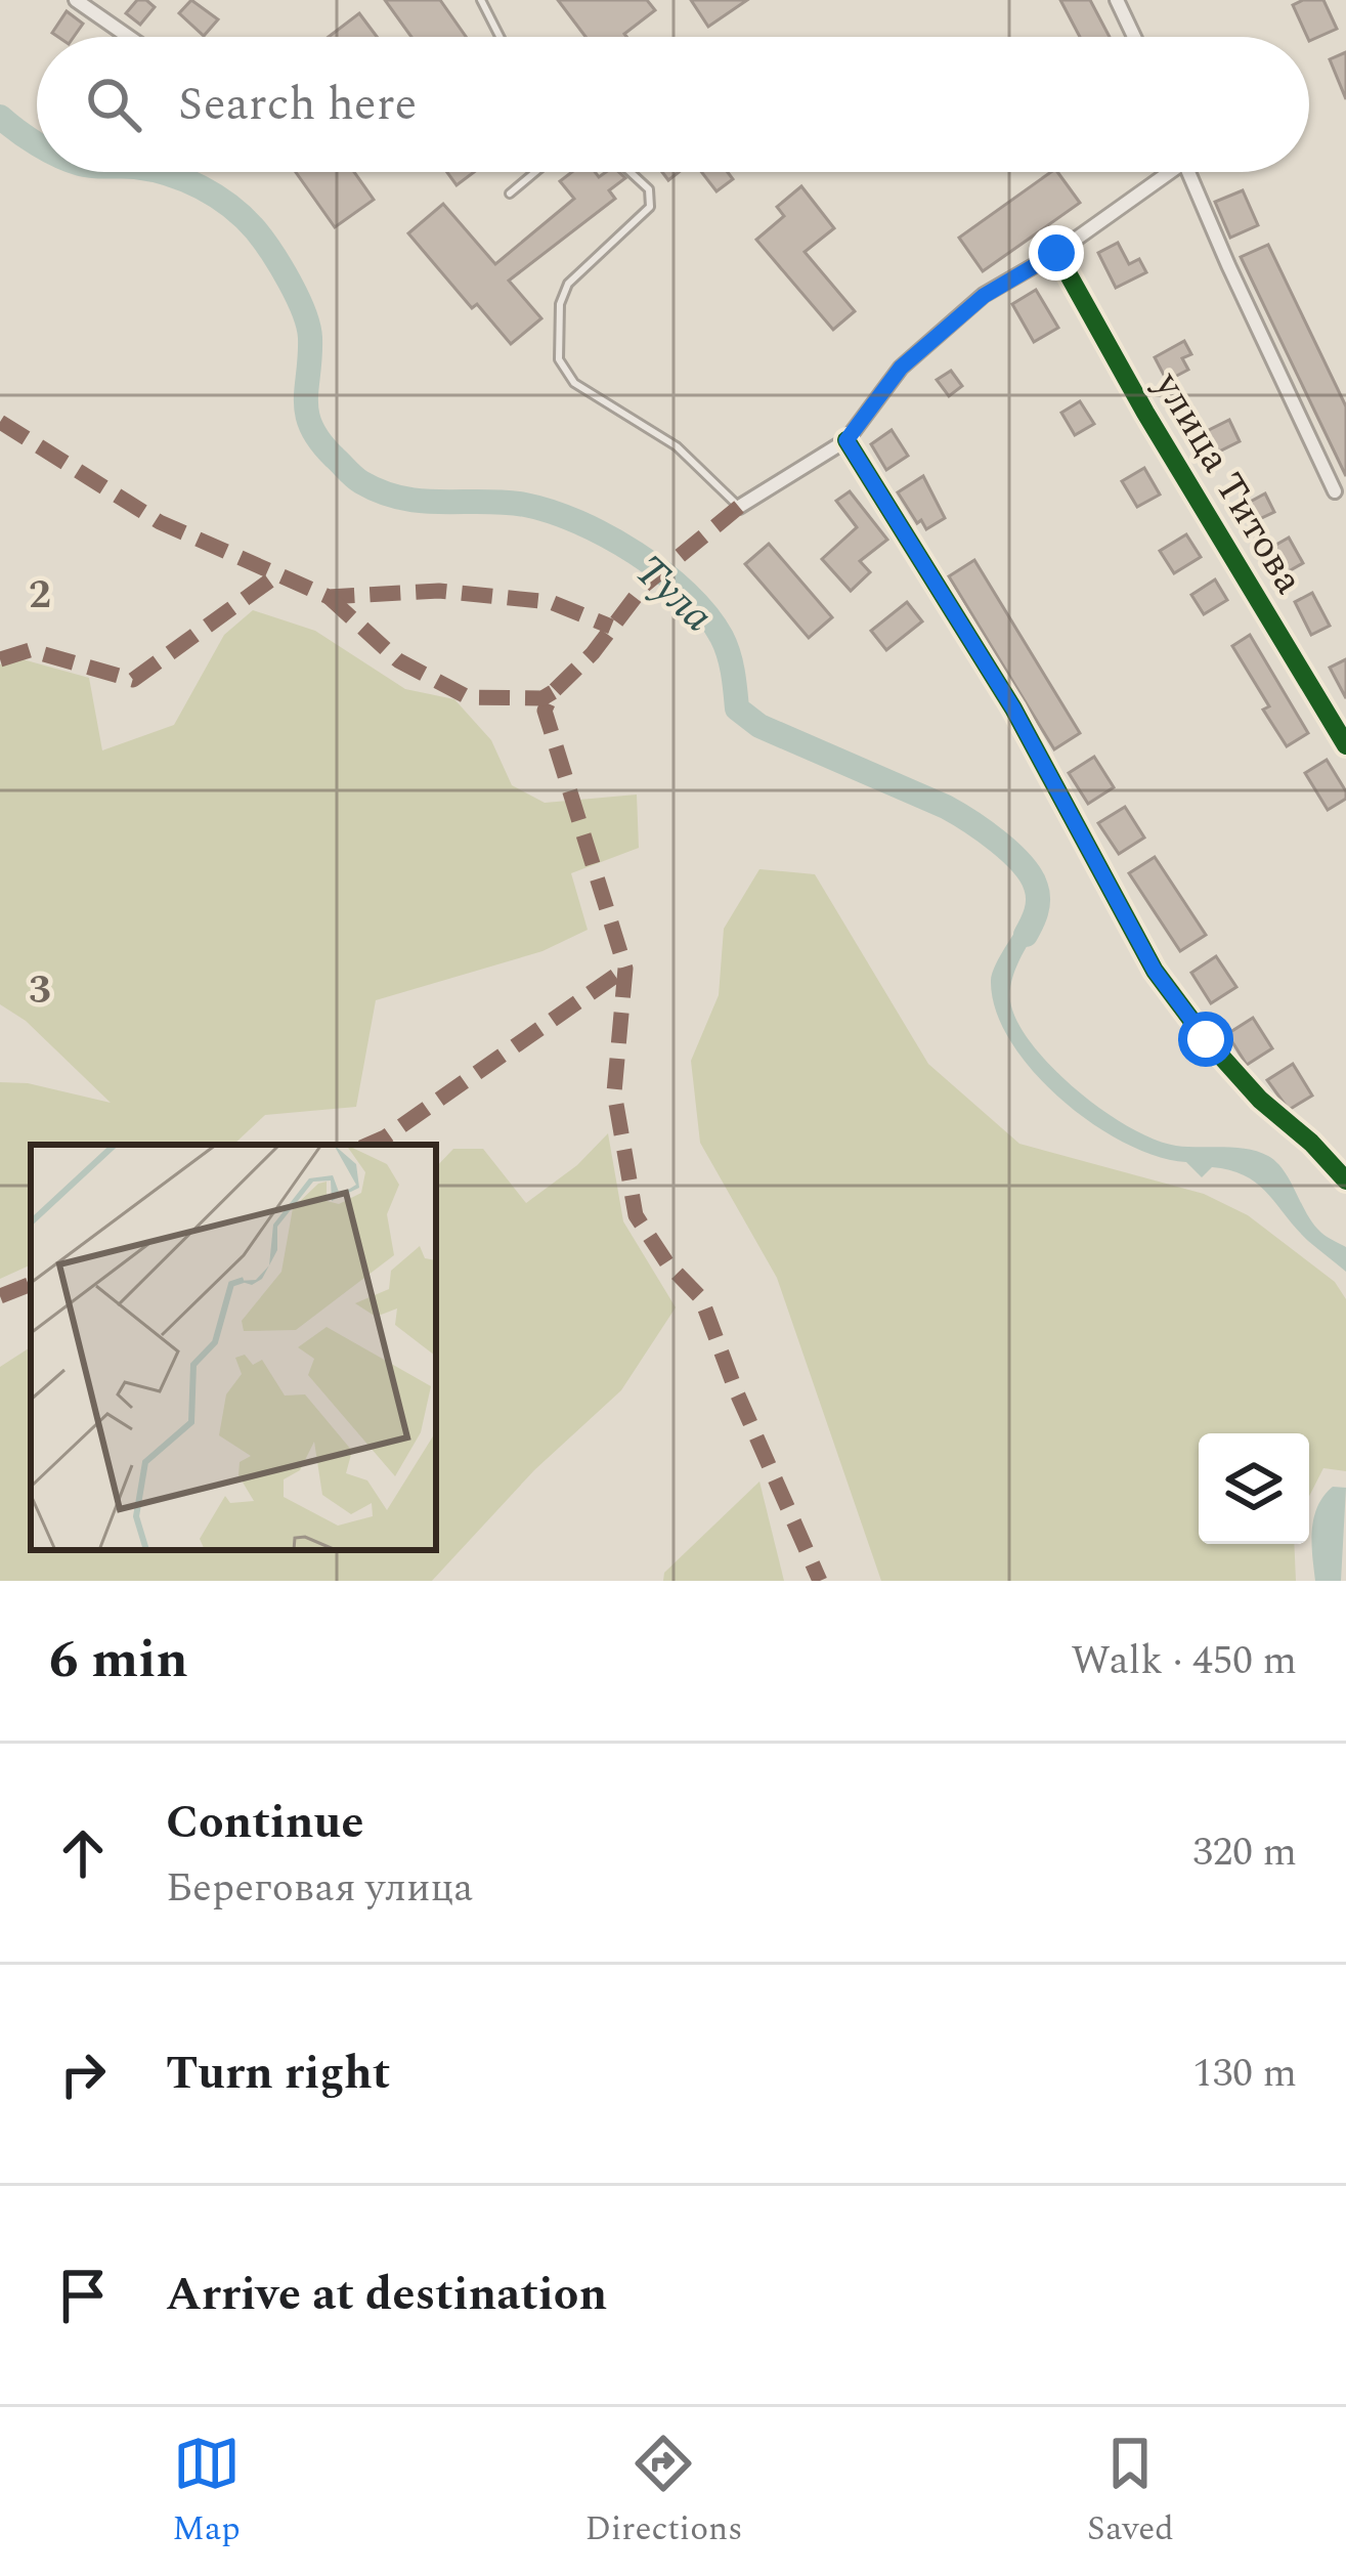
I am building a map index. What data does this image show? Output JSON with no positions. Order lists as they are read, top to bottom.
{
  "streets": {
    "street": ["улица Титова"]
  },
  "water": ["Тула"],
  "page": {
    "search": "Search here",
    "heading": ["6 min", "Walk · 450 m"],
    "list": [
      ["Continue", "Береговая улица", "320 m"],
      ["Turn right", "130 m"],
      "Arrive at destination"
    ],
    "nav": ["Map", "Directions", "Saved"]
  },
  "grid": {
    "rows": ["2", "3"]
  }
}
